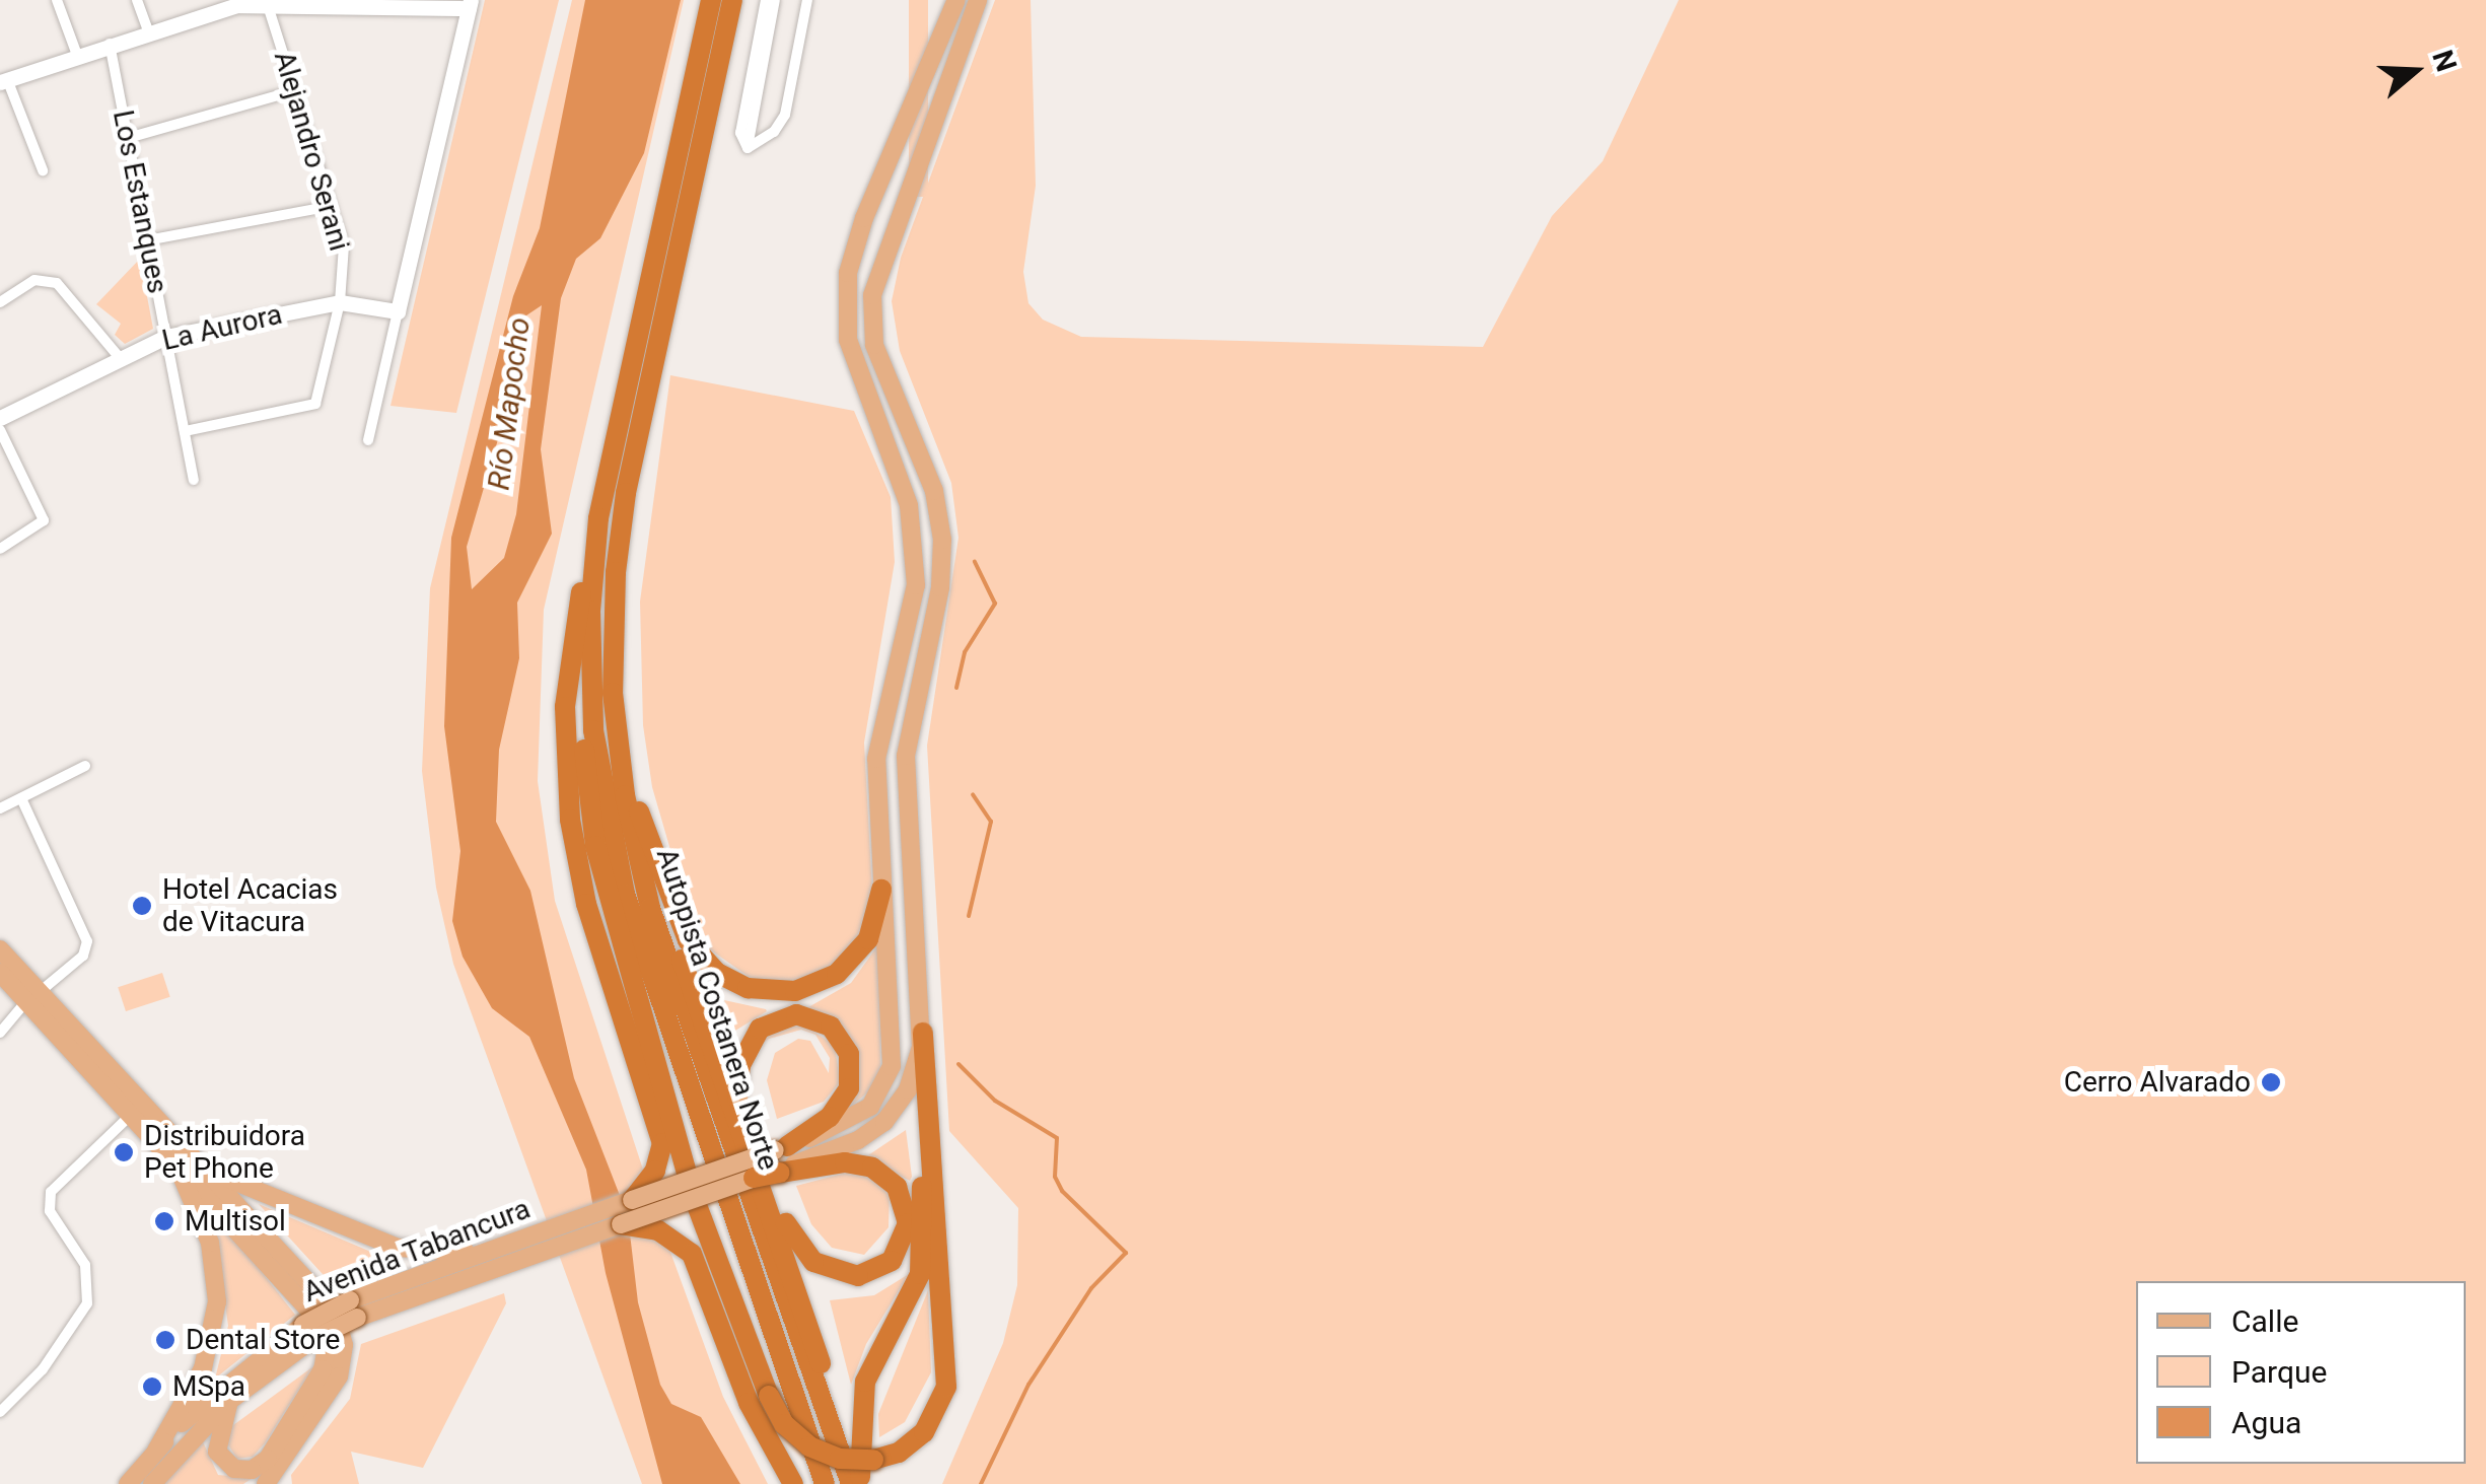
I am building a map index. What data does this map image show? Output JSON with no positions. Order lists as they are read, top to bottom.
{
  "streets": {
    "highway": ["Autopista Costanera Norte"],
    "main road": ["Avenida Tabancura"],
    "street": ["Alejandro Serani", "Los Estanques", "La Aurora"]
  },
  "crossings": [
    ["Alejandro Serani", "Los Estanques"],
    ["Alejandro Serani", "La Aurora"],
    ["Los Estanques", "La Aurora"]
  ],
  "water": ["Río Mapocho"],
  "places": [
    "Hotel Acacias de Vitacura",
    "Cerro Alvarado",
    "Distribuidora Pet Phone",
    "Multisol",
    "Dental Store",
    "MSpa"
  ],
  "legend": ["Calle", "Parque", "Agua"],
  "north": "right"
}
